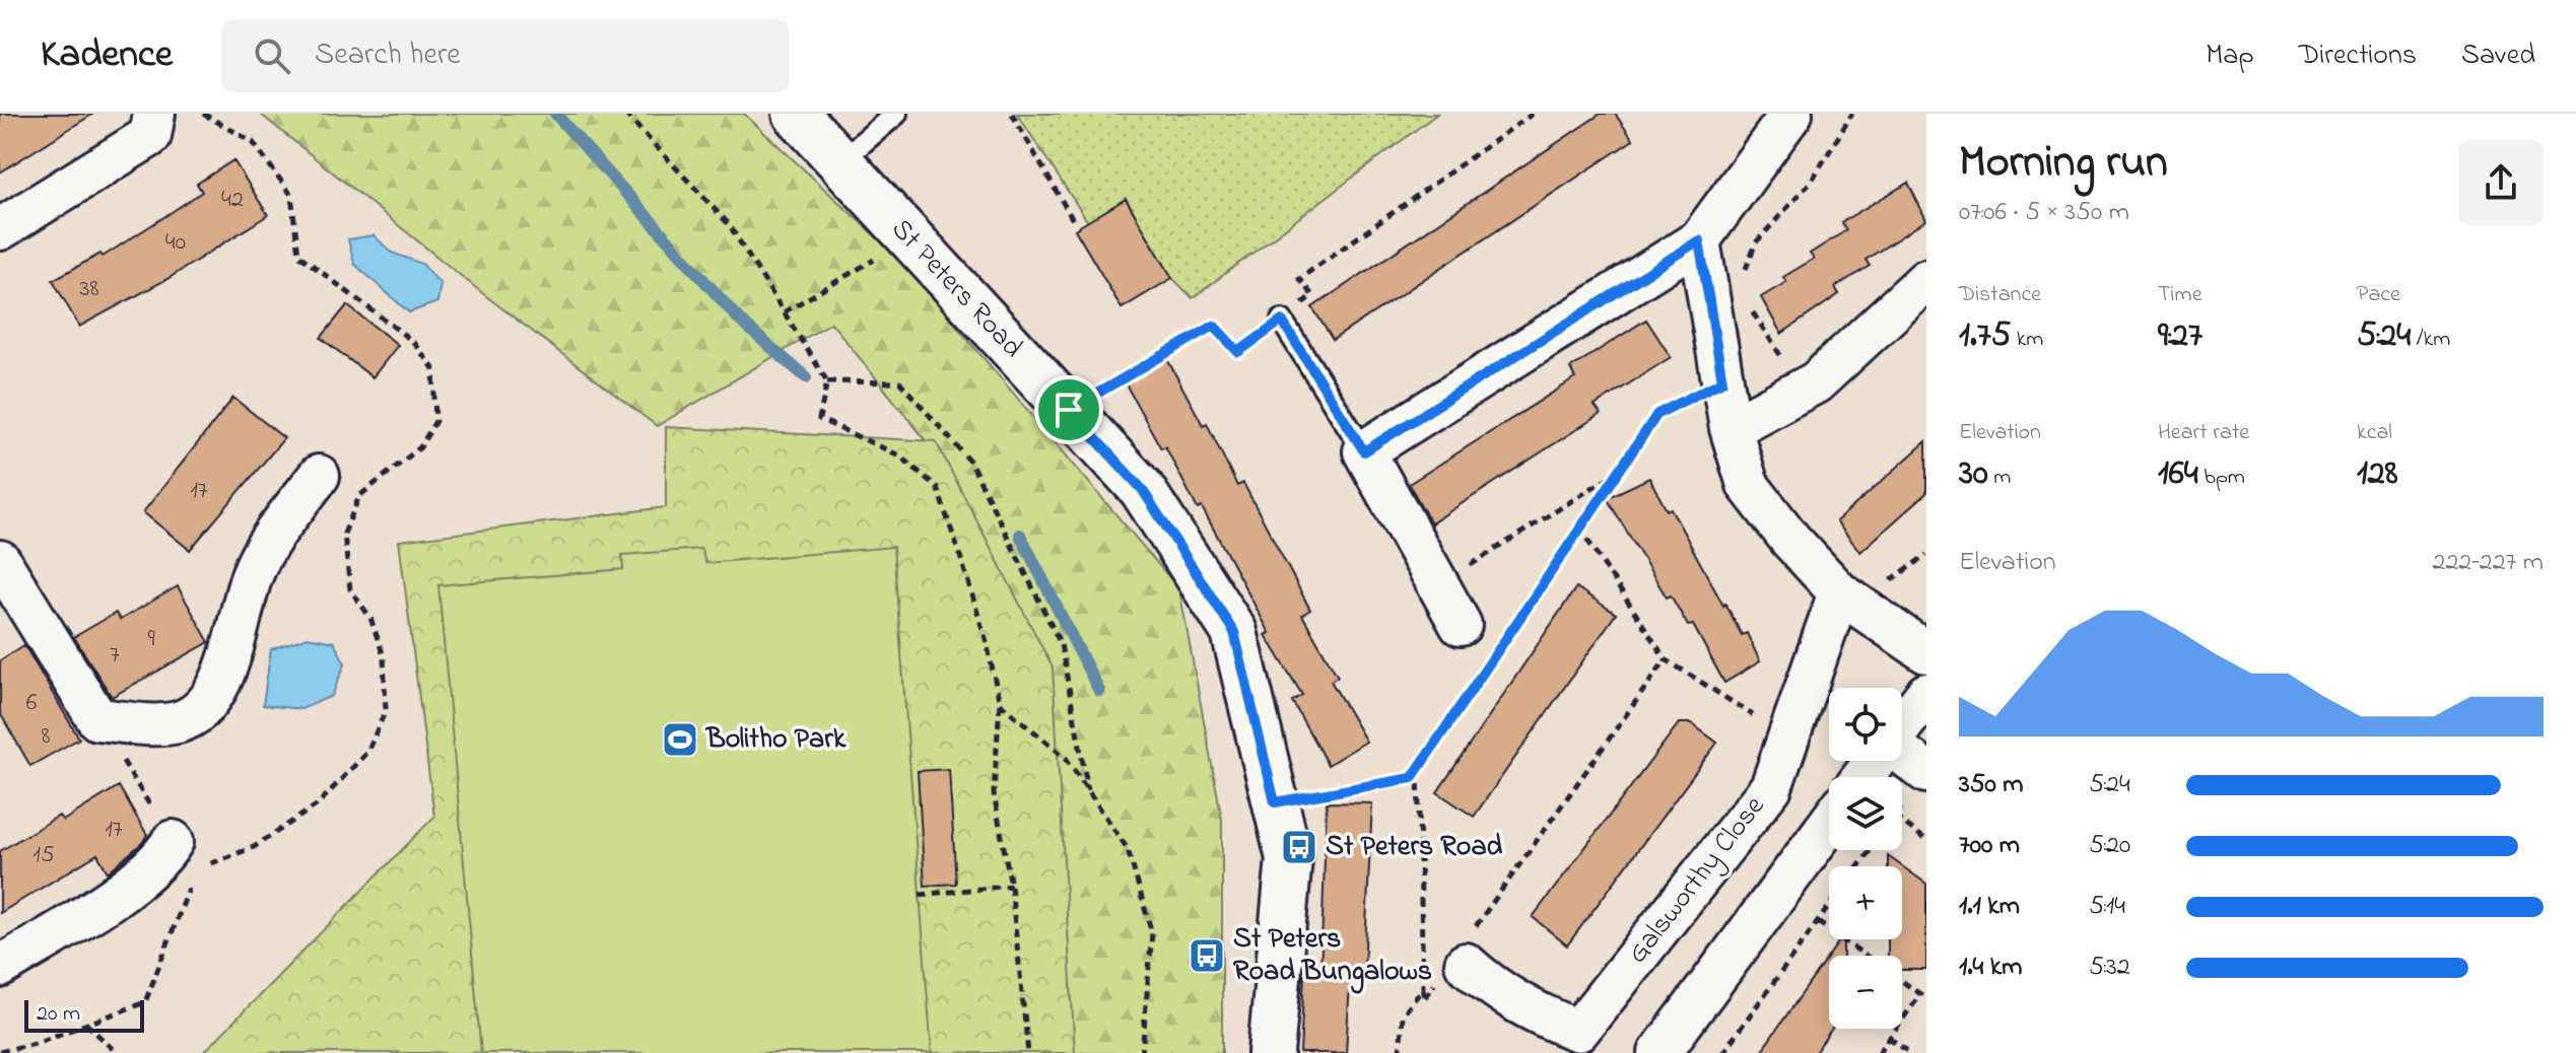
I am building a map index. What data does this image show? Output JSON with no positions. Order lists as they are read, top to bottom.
{
  "streets": {
    "street": ["St Peters Road", "Galsworthy Close"]
  },
  "places": {
    "sports": ["Bolitho Park"],
    "bus stop": ["St Peters Road", "St Peters Road Bungalows"]
  },
  "house_numbers": [
    "42",
    "40",
    "38",
    "17",
    "9",
    "7",
    "6",
    "8",
    "17",
    "15"
  ],
  "scale_bar": "20 m",
  "page": {
    "header": "Kadence",
    "search": "Search here",
    "nav": ["Map", "Directions", "Saved"],
    "heading": ["Morning run", "07:06 · 5 × 350 m"],
    "stats": [
      ["Distance", "1.75 km"],
      ["Time", "9:27"],
      ["Pace", "5:24 /km"],
      ["Elevation", "30 m"],
      ["Heart rate", "164 bpm"],
      ["kcal", "128"]
    ],
    "chart": ["Elevation", "222–227 m"],
    "map_buttons": ["+", "−"],
    "list": [
      {
        "name": "350 m",
        "note": "5:24"
      },
      {
        "name": "700 m",
        "note": "5:20"
      },
      {
        "name": "1.1 km",
        "note": "5:14"
      },
      {
        "name": "1.4 km",
        "note": "5:32"
      }
    ],
    "scale": "20 m"
  }
}
